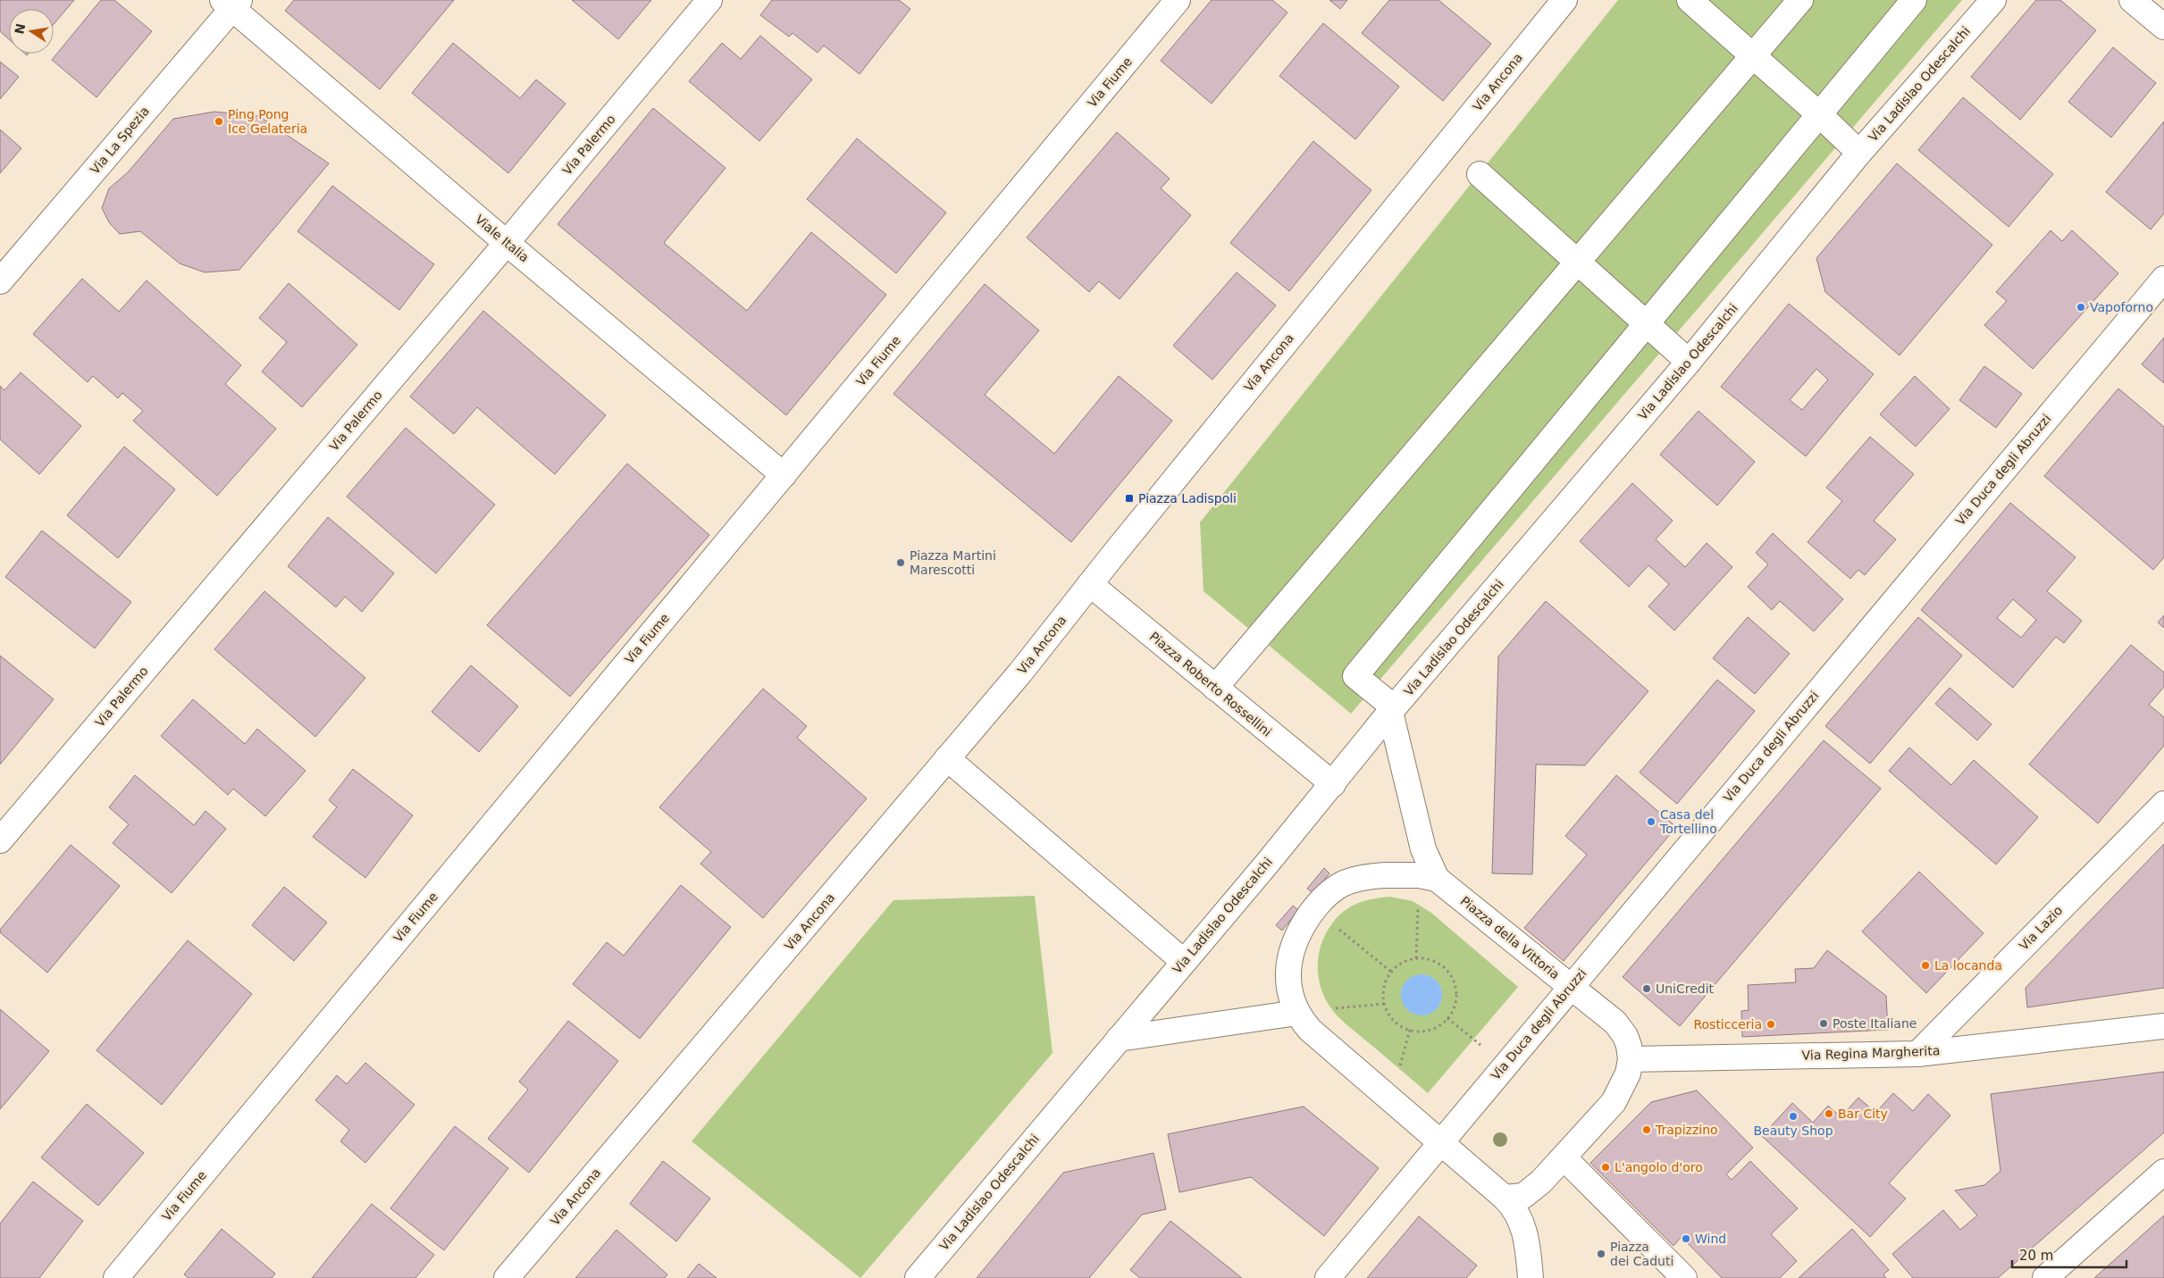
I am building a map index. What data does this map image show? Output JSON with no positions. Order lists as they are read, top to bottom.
{
  "streets": {
    "street": [
      "Via Fiume",
      "Via Ancona",
      "Via Ladislao Odescalchi",
      "Via La Spezia",
      "Via Palermo",
      "Viale Italia",
      "Via Duca degli Abruzzi",
      "Piazza Roberto Rossellini",
      "Via Lazio",
      "Piazza della Vittoria",
      "Via Regina Margherita"
    ]
  },
  "crossings": [
    ["Via Fiume", "Viale Italia"],
    ["Via Ancona", "Piazza Roberto Rossellini"],
    ["Via Ladislao Odescalchi", "Piazza Roberto Rossellini"],
    ["Via La Spezia", "Viale Italia"],
    ["Via Palermo", "Viale Italia"],
    ["Via Duca degli Abruzzi", "Piazza della Vittoria"],
    ["Via Lazio", "Via Regina Margherita"],
    ["Piazza della Vittoria", "Via Regina Margherita"]
  ],
  "places": {
    "other": [
      "Ping Pong Ice Gelateria",
      "Vapoforno",
      "Piazza Martini Marescotti",
      "Casa del Tortellino",
      "La locanda",
      "UniCredit",
      "Poste Italiane",
      "Rosticceria",
      "Bar City",
      "Beauty Shop",
      "Trapizzino",
      "L'angolo d'oro",
      "Wind",
      "Piazza dei Caduti"
    ],
    "transit": ["Piazza Ladispoli"]
  },
  "scale_bar": "20 m",
  "north": "left"
}
